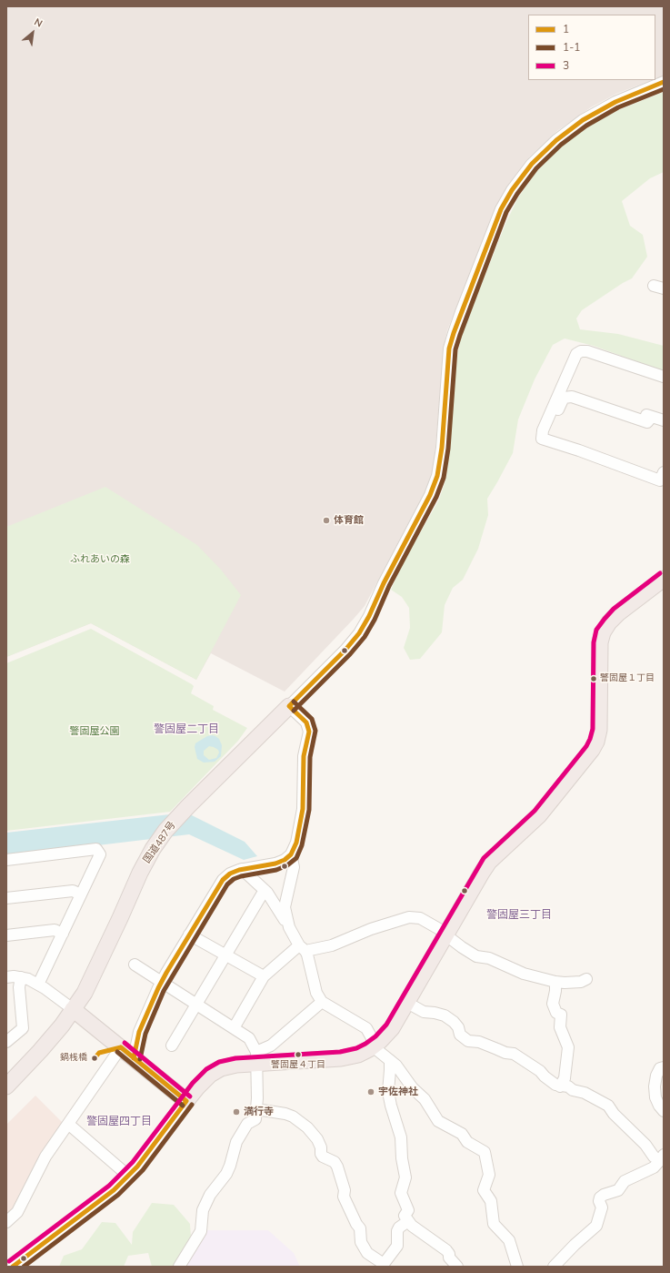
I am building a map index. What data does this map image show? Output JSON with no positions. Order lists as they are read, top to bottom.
{
  "streets": {
    "highway": ["国道487号"]
  },
  "districts": ["警固屋二丁目", "警固屋三丁目", "警固屋四丁目"],
  "parks": ["ふれあいの森", "警固屋公園"],
  "places": [
    "体育館",
    "警固屋１丁目",
    "警固屋４丁目",
    "鍋桟橋",
    "宇佐神社",
    "満行寺"
  ],
  "lines": ["transit line 1", "transit line 1-1", "transit line 3"],
  "legend": ["1", "1-1", "3"],
  "north": "top right"
}
